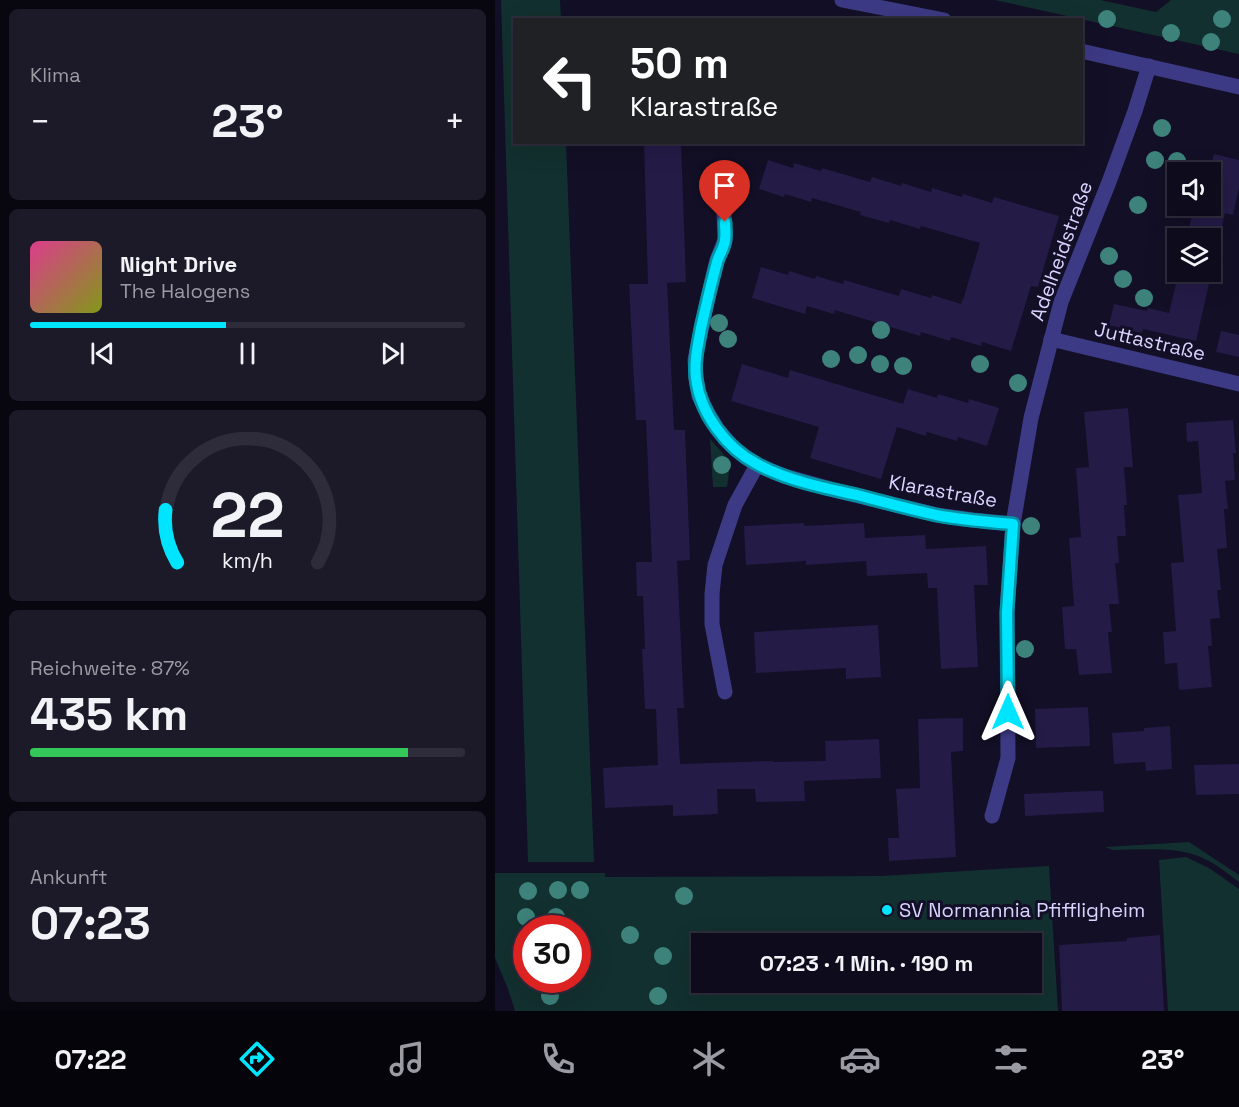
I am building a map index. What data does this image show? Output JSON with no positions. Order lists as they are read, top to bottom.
{
  "streets": {
    "street": ["Adelheidstraße", "Juttastraße", "Klarastraße"]
  },
  "crossings": [
    ["Adelheidstraße", "Juttastraße"],
    ["Adelheidstraße", "Klarastraße"]
  ],
  "places": ["SV Normannia Pfiffligheim"],
  "page": {
    "tile": [
      "Klima",
      ["Reichweite · 87%", "435 km"],
      ["Ankunft", "07:23"]
    ],
    "turn": ["50 m", "Klarastraße"],
    "heat": ["−", "23°", "+"],
    "song": ["Night Drive", "The Halogens"],
    "limit": "30",
    "trip": "07:23 · 1 Min. · 190 m",
    "tabs": ["07:22", "23°"],
    "gauge": ["22", "km/h"]
  }
}
